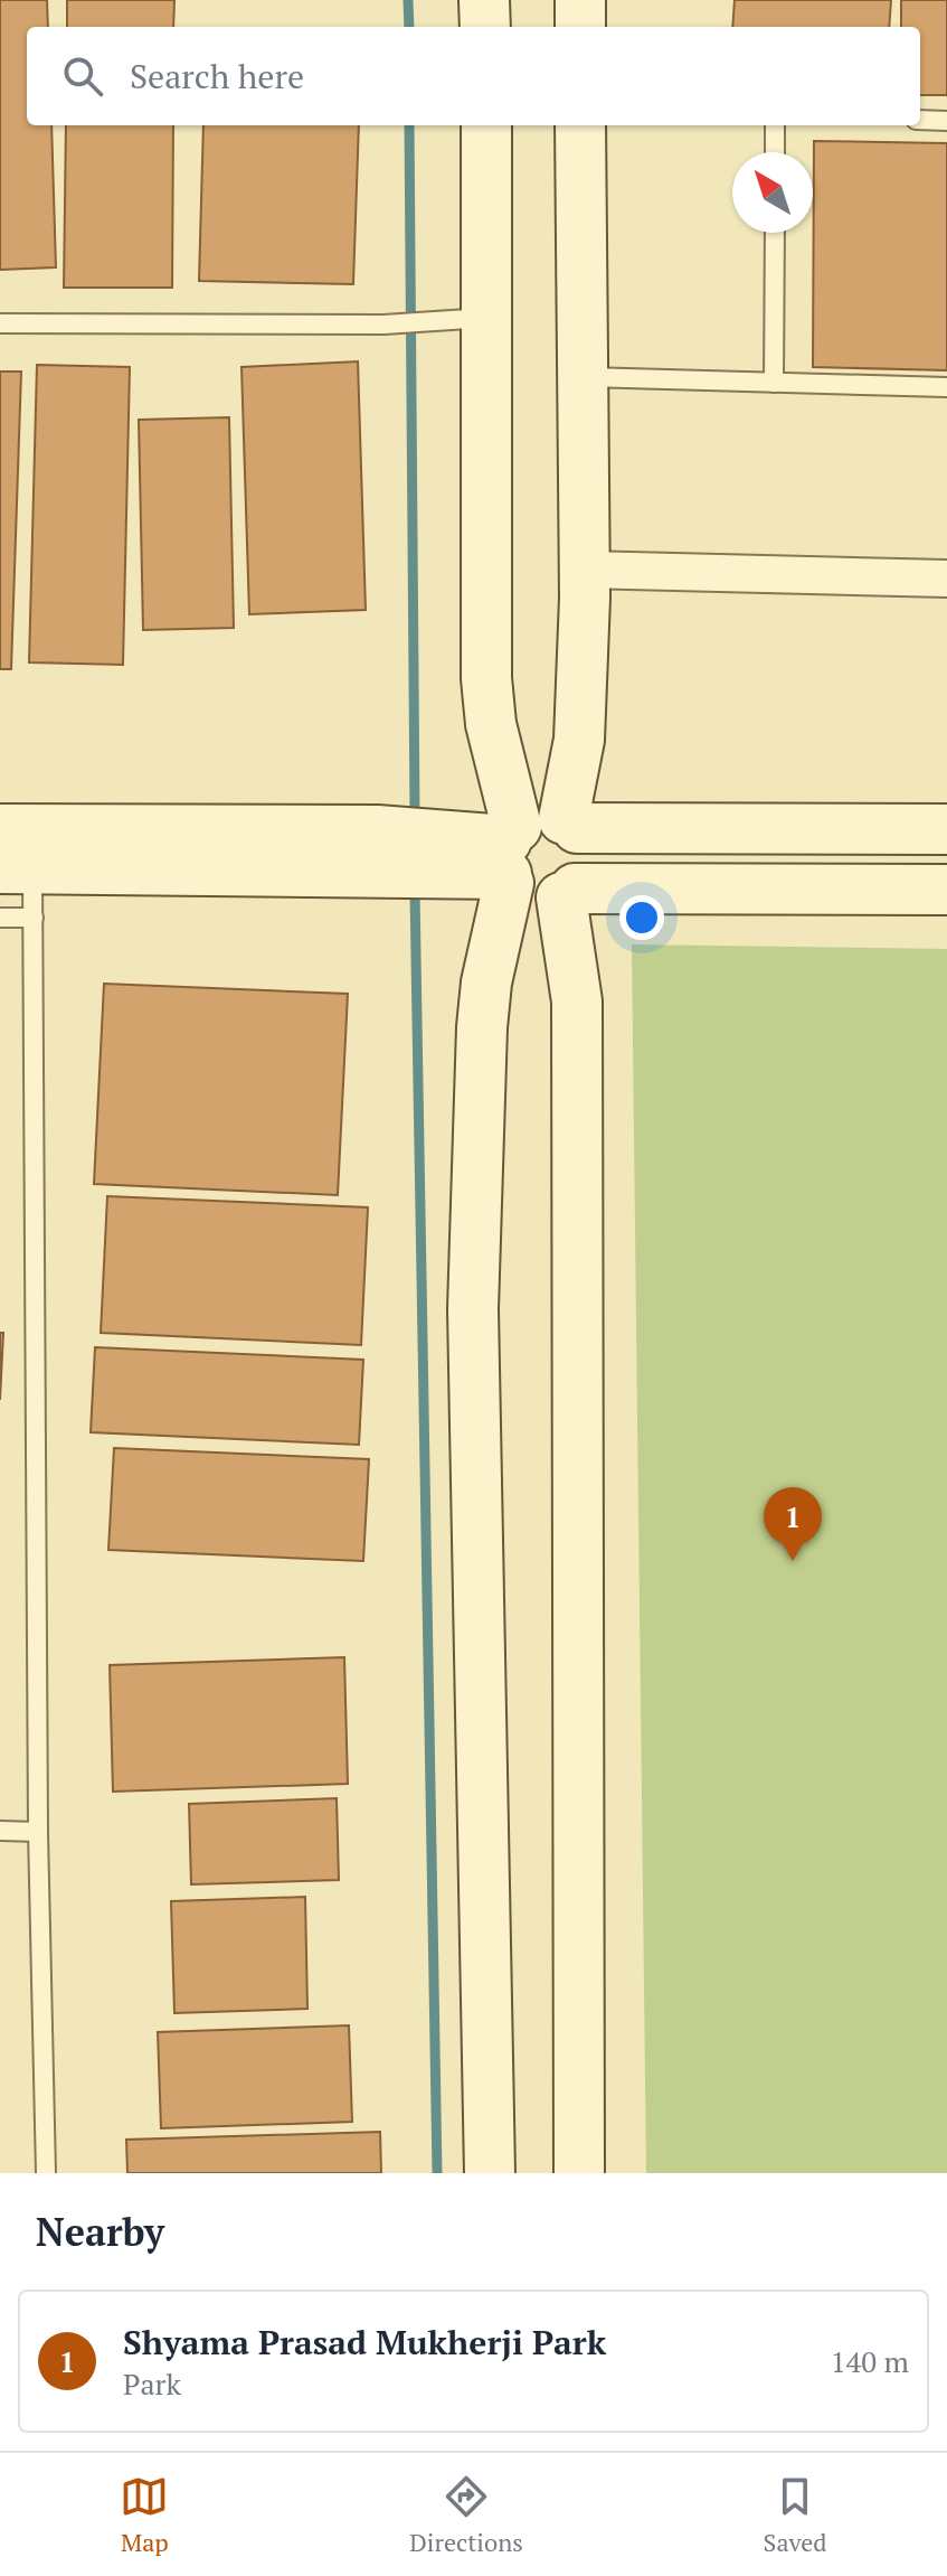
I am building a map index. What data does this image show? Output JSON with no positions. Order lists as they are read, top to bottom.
{
  "north": "top left",
  "page": {
    "search": "Search here",
    "pins": "1",
    "heading": "Nearby",
    "list": [
      {
        "mark": "1",
        "name": "Shyama Prasad Mukherji Park",
        "note": "Park",
        "value": "140 m"
      }
    ],
    "nav": ["Map", "Directions", "Saved"]
  }
}
